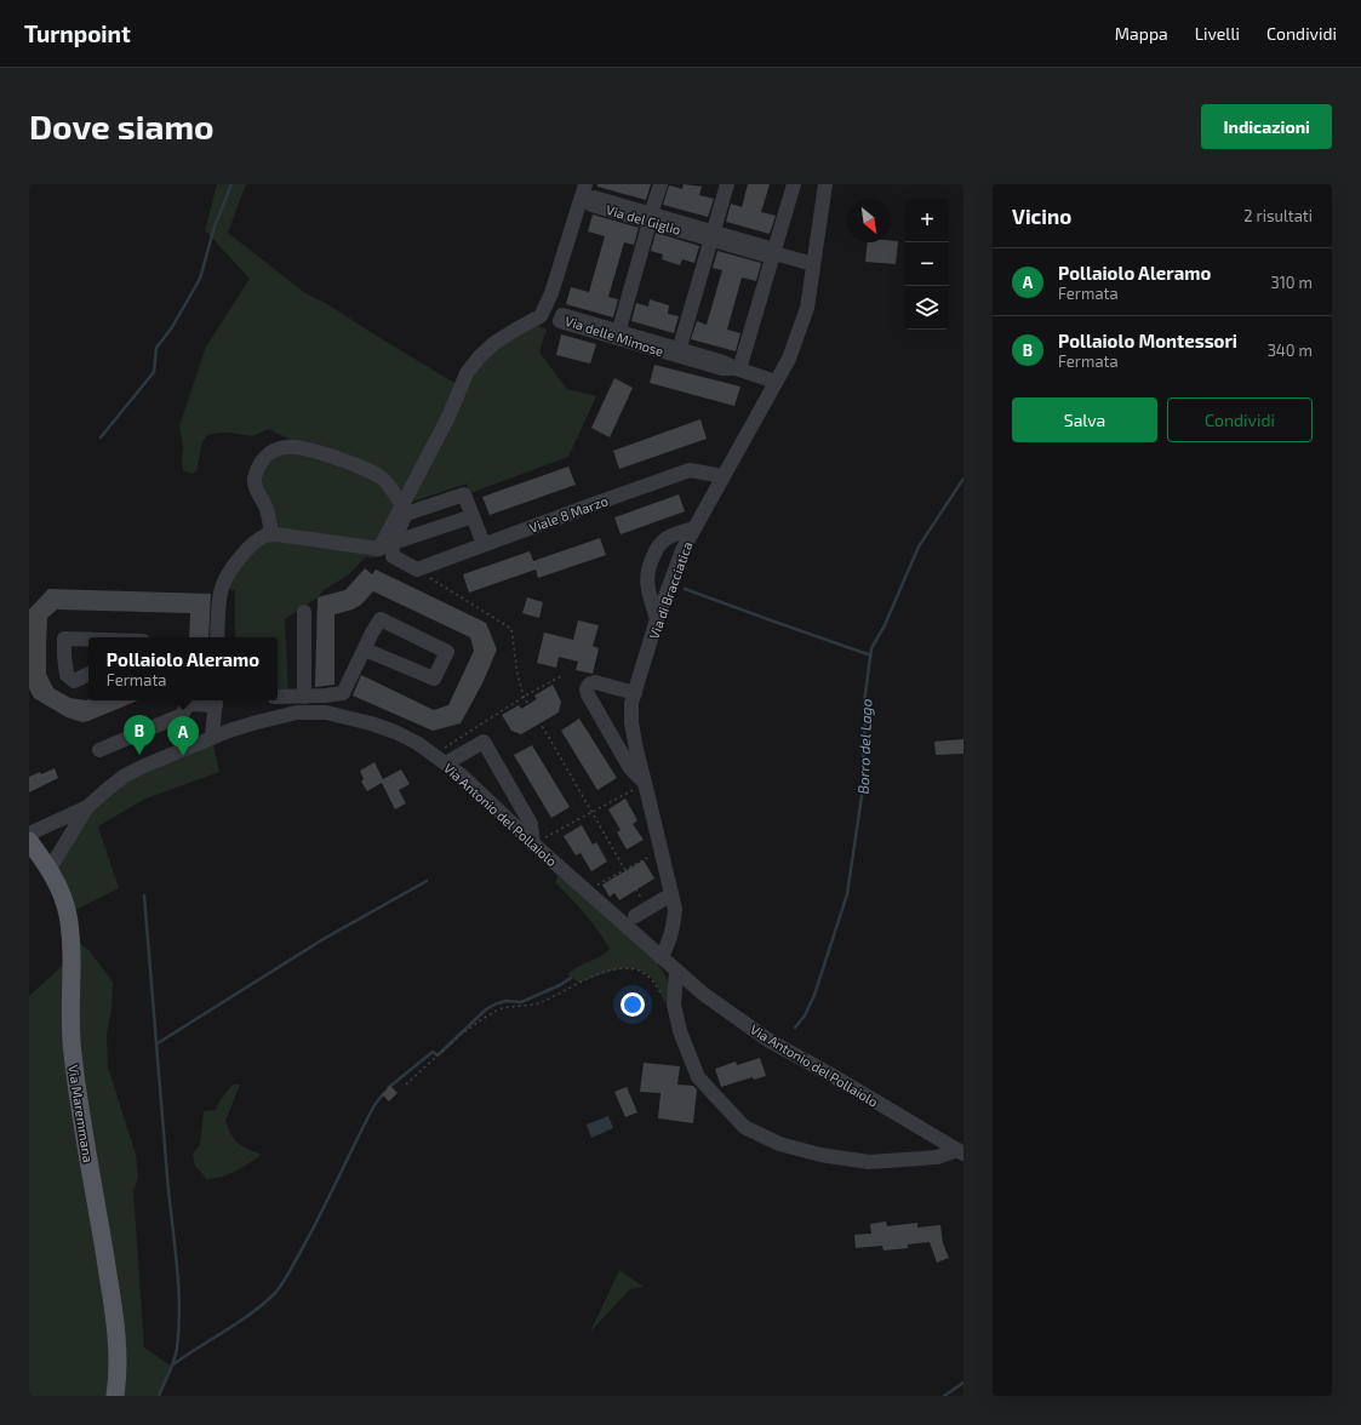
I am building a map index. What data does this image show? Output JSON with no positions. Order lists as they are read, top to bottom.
{
  "streets": {
    "main road": ["Via Maremmana"],
    "street": [
      "Via del Giglio",
      "Via delle Mimose",
      "Viale 8 Marzo",
      "Via di Bracciatica",
      "Via Antonio del Pollaiolo"
    ]
  },
  "crossings": [
    ["Via del Giglio", "Via delle Mimose"],
    ["Via del Giglio", "Via di Bracciatica"],
    ["Via delle Mimose", "Via di Bracciatica"],
    ["Viale 8 Marzo", "Via di Bracciatica"],
    ["Via di Bracciatica", "Via Antonio del Pollaiolo"],
    ["Via Antonio del Pollaiolo", "Via Maremmana"]
  ],
  "water": ["Borro del Lago"],
  "north": "bottom right",
  "page": {
    "header": "Turnpoint",
    "nav": ["Mappa", "Livelli", "Condividi"],
    "buttons": [
      "Indicazioni",
      ["Salva", "Condividi"]
    ],
    "title": "Dove siamo",
    "heading": ["Vicino", "2 risultati"],
    "map_buttons": ["+", "−"],
    "list": [
      {
        "mark": "A",
        "name": "Pollaiolo Aleramo",
        "note": "Fermata",
        "value": "310 m"
      },
      {
        "mark": "B",
        "name": "Pollaiolo Montessori",
        "note": "Fermata",
        "value": "340 m"
      }
    ],
    "popup": ["Pollaiolo Aleramo", "Fermata"],
    "pins": ["B", "A"]
  }
}
